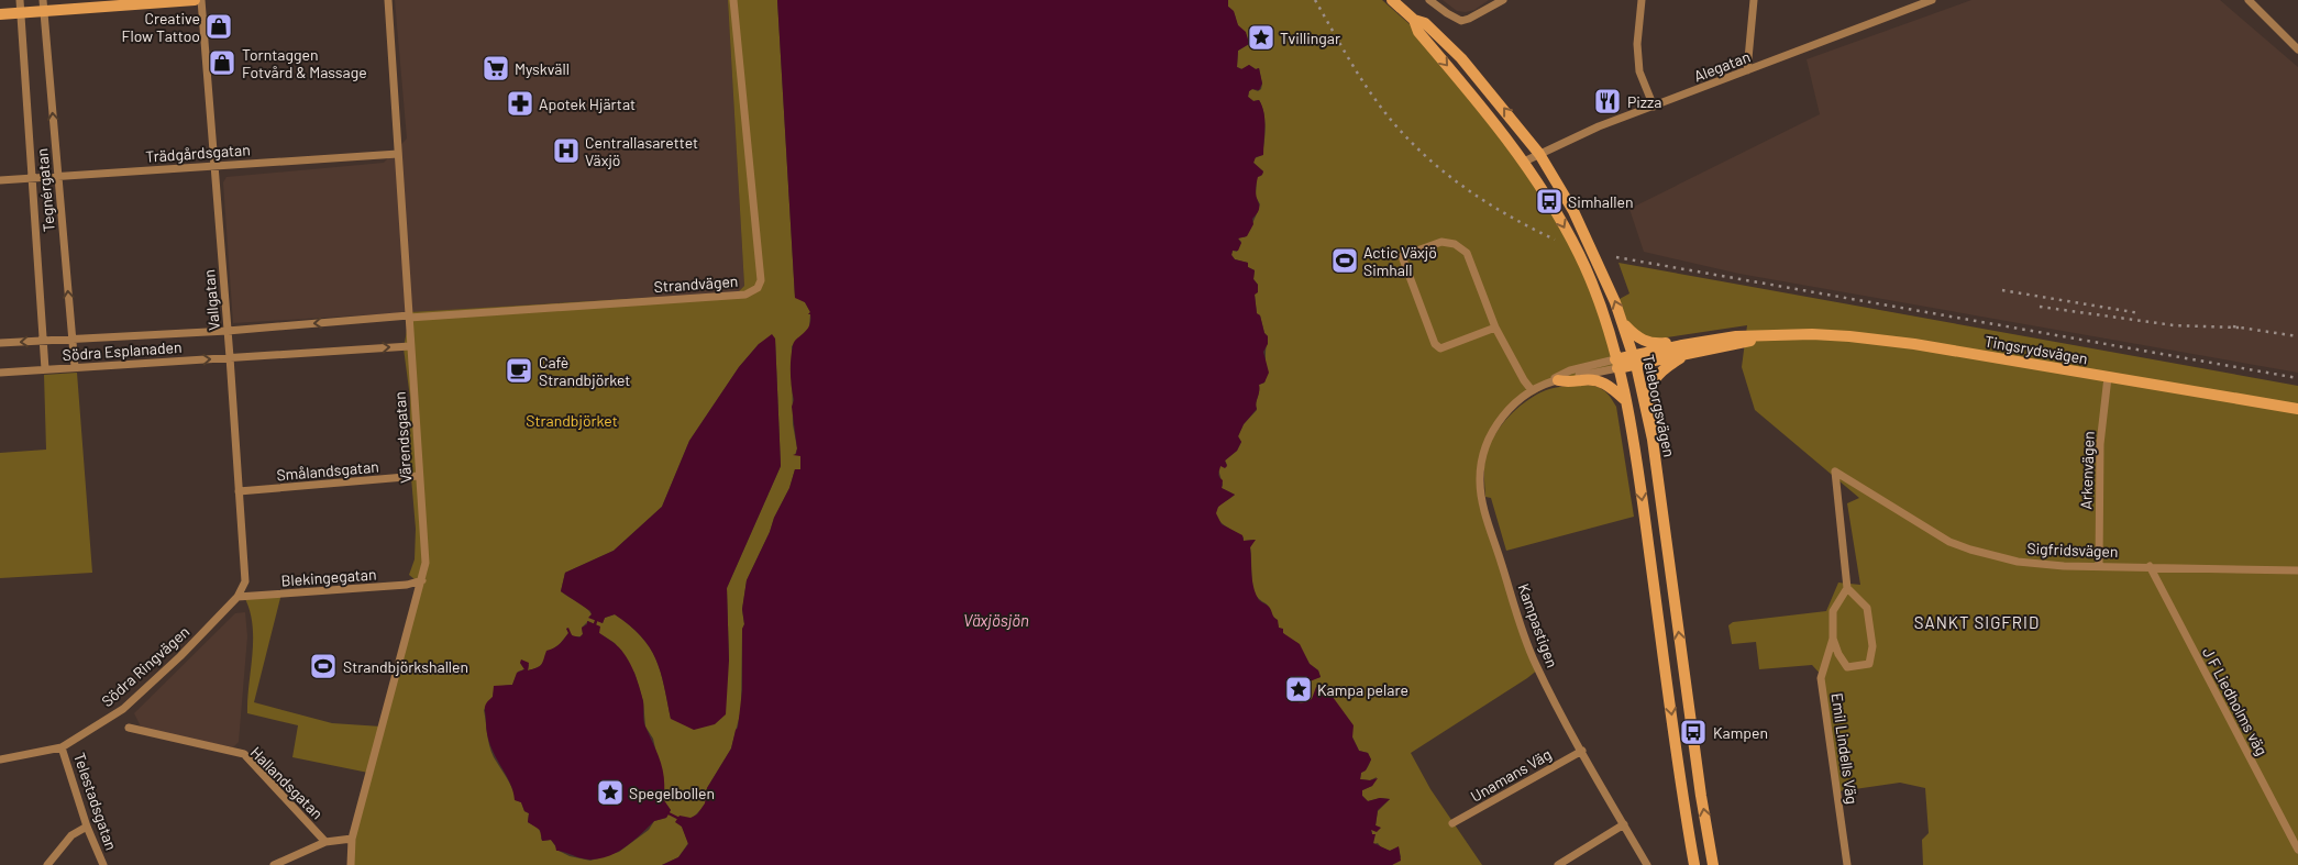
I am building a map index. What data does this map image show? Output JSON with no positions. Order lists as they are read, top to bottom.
{
  "streets": {
    "main road": ["Tingsrydsvägen", "Teleborgsvägen"],
    "street": [
      "Alegatan",
      "Trädgårdsgatan",
      "Tegnérgatan",
      "Strandvägen",
      "Vallgatan",
      "Södra Esplanaden",
      "Värendsgatan",
      "Smålandsgatan",
      "Arkenvägen",
      "Sigfridsvägen",
      "Blekingegatan",
      "Kampastigen",
      "Södra Ringvägen",
      "J F Liedholms väg",
      "Emil Lindells Väg",
      "Unamans Väg",
      "Hallandsgatan",
      "Telestadsgatan"
    ]
  },
  "crossings": [
    ["Alegatan", "Teleborgsvägen"],
    ["Trädgårdsgatan", "Tegnérgatan"],
    ["Trädgårdsgatan", "Vallgatan"],
    ["Trädgårdsgatan", "Värendsgatan"],
    ["Tegnérgatan", "Södra Esplanaden"],
    ["Strandvägen", "Södra Esplanaden"],
    ["Strandvägen", "Värendsgatan"],
    ["Vallgatan", "Södra Esplanaden"],
    ["Vallgatan", "Smålandsgatan"],
    ["Vallgatan", "Blekingegatan"],
    ["Vallgatan", "Södra Ringvägen"],
    ["Tingsrydsvägen", "Teleborgsvägen"],
    ["Tingsrydsvägen", "Arkenvägen"],
    ["Tingsrydsvägen", "Kampastigen"],
    ["Södra Esplanaden", "Värendsgatan"],
    ["Teleborgsvägen", "Kampastigen"],
    ["Värendsgatan", "Smålandsgatan"],
    ["Värendsgatan", "Blekingegatan"],
    ["Arkenvägen", "Sigfridsvägen"],
    ["Sigfridsvägen", "J F Liedholms väg"],
    ["Sigfridsvägen", "Emil Lindells Väg"],
    ["Blekingegatan", "Södra Ringvägen"],
    ["Kampastigen", "Unamans Väg"],
    ["Södra Ringvägen", "Telestadsgatan"]
  ],
  "districts": ["SANKT SIGFRID"],
  "water": ["Växjösjön"],
  "parks": ["Strandbjörket"],
  "places": {
    "shop": ["Creative Flow Tattoo", "Torntaggen Fotvård & Massage"],
    "place": ["Tvillingar", "Kampa pelare", "Spegelbollen"],
    "supermarket": ["Myskväll"],
    "restaurant": ["Pizza"],
    "pharmacy": ["Apotek Hjärtat"],
    "hospital": ["Centrallasarettet Växjö"],
    "bus stop": ["Simhallen", "Kampen"],
    "sports": ["Actic Växjö Simhall", "Strandbjörkshallen"],
    "cafe": ["Cafè Strandbjörket"]
  }
}
